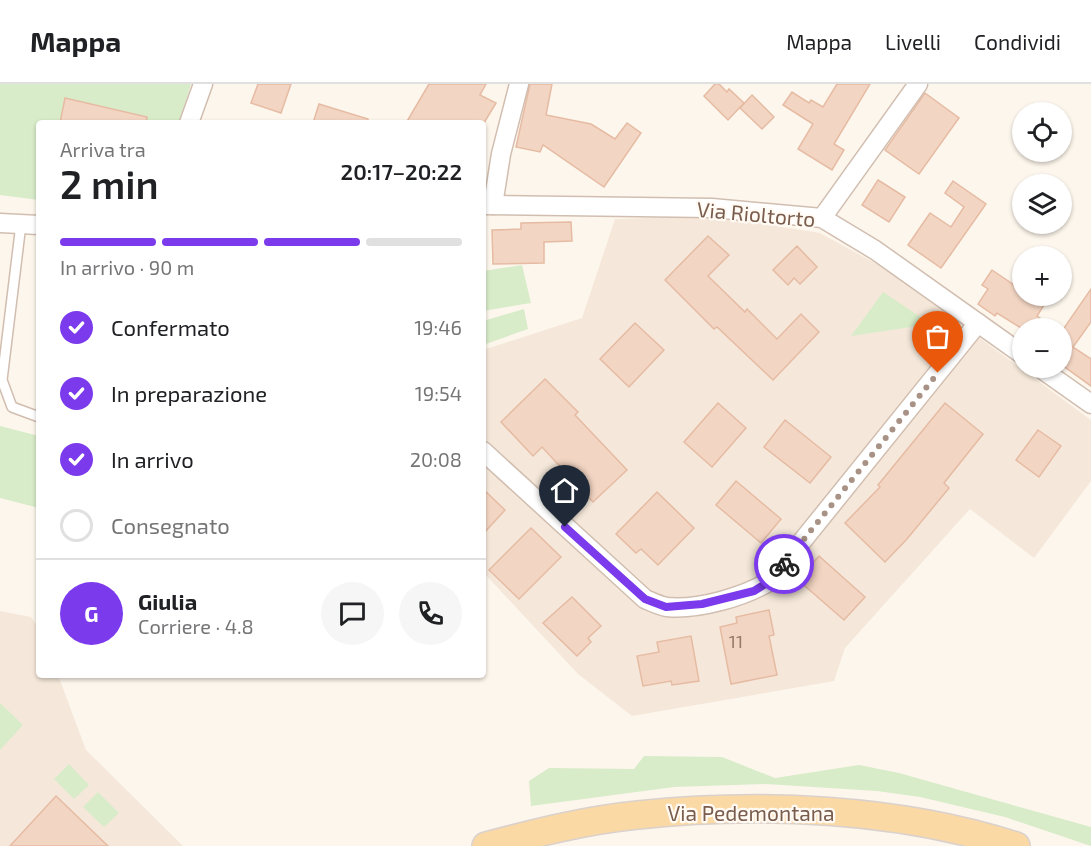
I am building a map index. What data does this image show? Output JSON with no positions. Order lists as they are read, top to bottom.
{
  "streets": {
    "main road": ["Via Pedemontana"],
    "street": ["Via Rioltorto"]
  },
  "house_numbers": ["11"],
  "page": {
    "header": "Mappa",
    "nav": ["Mappa", "Livelli", "Condividi"],
    "map_buttons": ["+", "−"],
    "heading": ["2 min", "Arriva tra", "20:17–20:22"],
    "panel": ["Giulia", "Corriere · 4.8"],
    "bar": "In arrivo · 90 m",
    "list": [
      ["Confermato", "19:46"],
      ["In preparazione", "19:54"],
      ["In arrivo", "20:08"],
      "Consegnato"
    ],
    "round": "G"
  }
}
